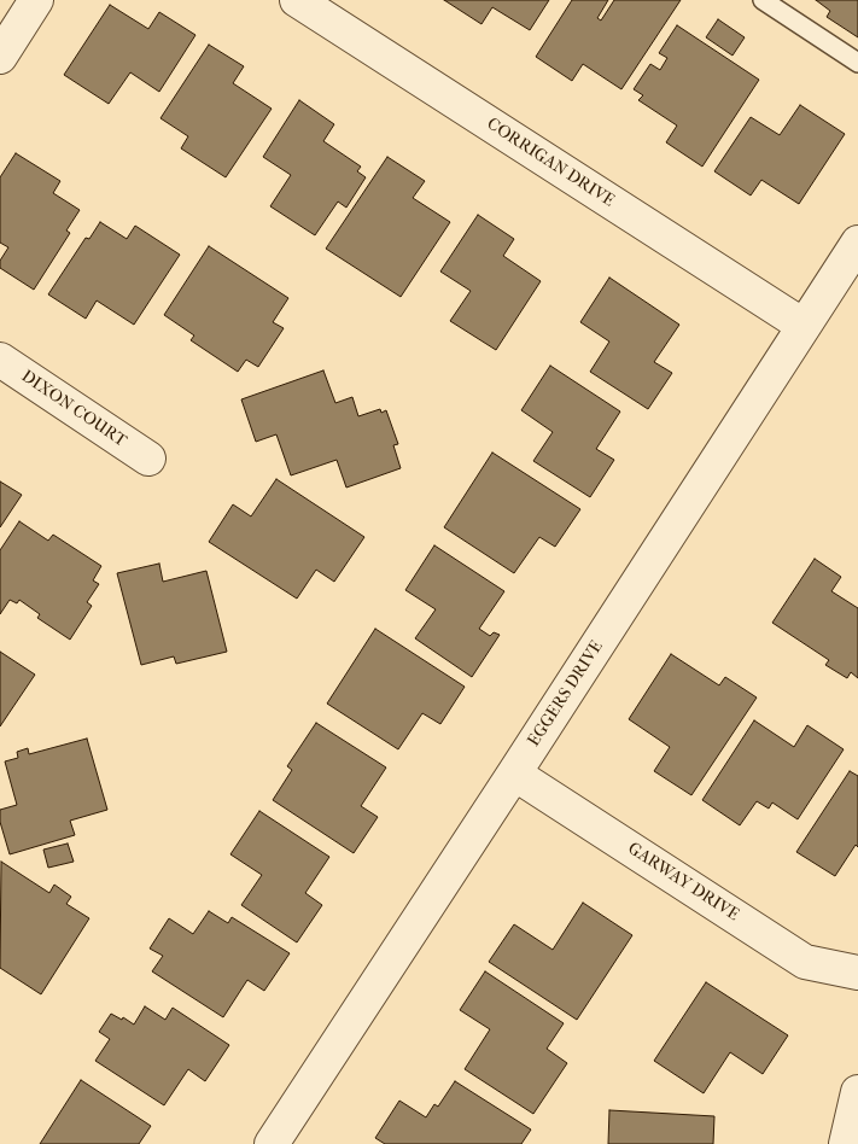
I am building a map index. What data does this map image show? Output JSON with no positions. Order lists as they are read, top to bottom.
{
  "streets": {
    "street": [
      "CORRIGAN DRIVE",
      "DIXON COURT",
      "EGGERS DRIVE",
      "GARWAY DRIVE"
    ]
  },
  "crossings": [
    ["CORRIGAN DRIVE", "EGGERS DRIVE"],
    ["EGGERS DRIVE", "GARWAY DRIVE"]
  ]
}
